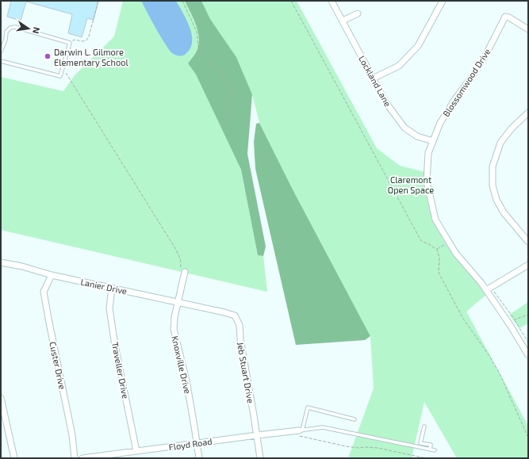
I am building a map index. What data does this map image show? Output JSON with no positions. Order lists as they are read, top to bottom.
{
  "streets": {
    "street": [
      "Lockland Lane",
      "Blossomwood Drive",
      "Lanier Drive",
      "Knoxville Drive",
      "Custer Drive",
      "Traveller Drive",
      "Jeb Stuart Drive",
      "Floyd Road"
    ]
  },
  "crossings": [
    ["Lockland Lane", "Blossomwood Drive"],
    ["Lanier Drive", "Knoxville Drive"],
    ["Lanier Drive", "Custer Drive"],
    ["Lanier Drive", "Traveller Drive"],
    ["Lanier Drive", "Jeb Stuart Drive"],
    ["Knoxville Drive", "Floyd Road"],
    ["Traveller Drive", "Floyd Road"],
    ["Jeb Stuart Drive", "Floyd Road"]
  ],
  "parks": ["Claremont Open Space"],
  "places": ["Darwin L. Gilmore Elementary School"],
  "north": "right"
}
